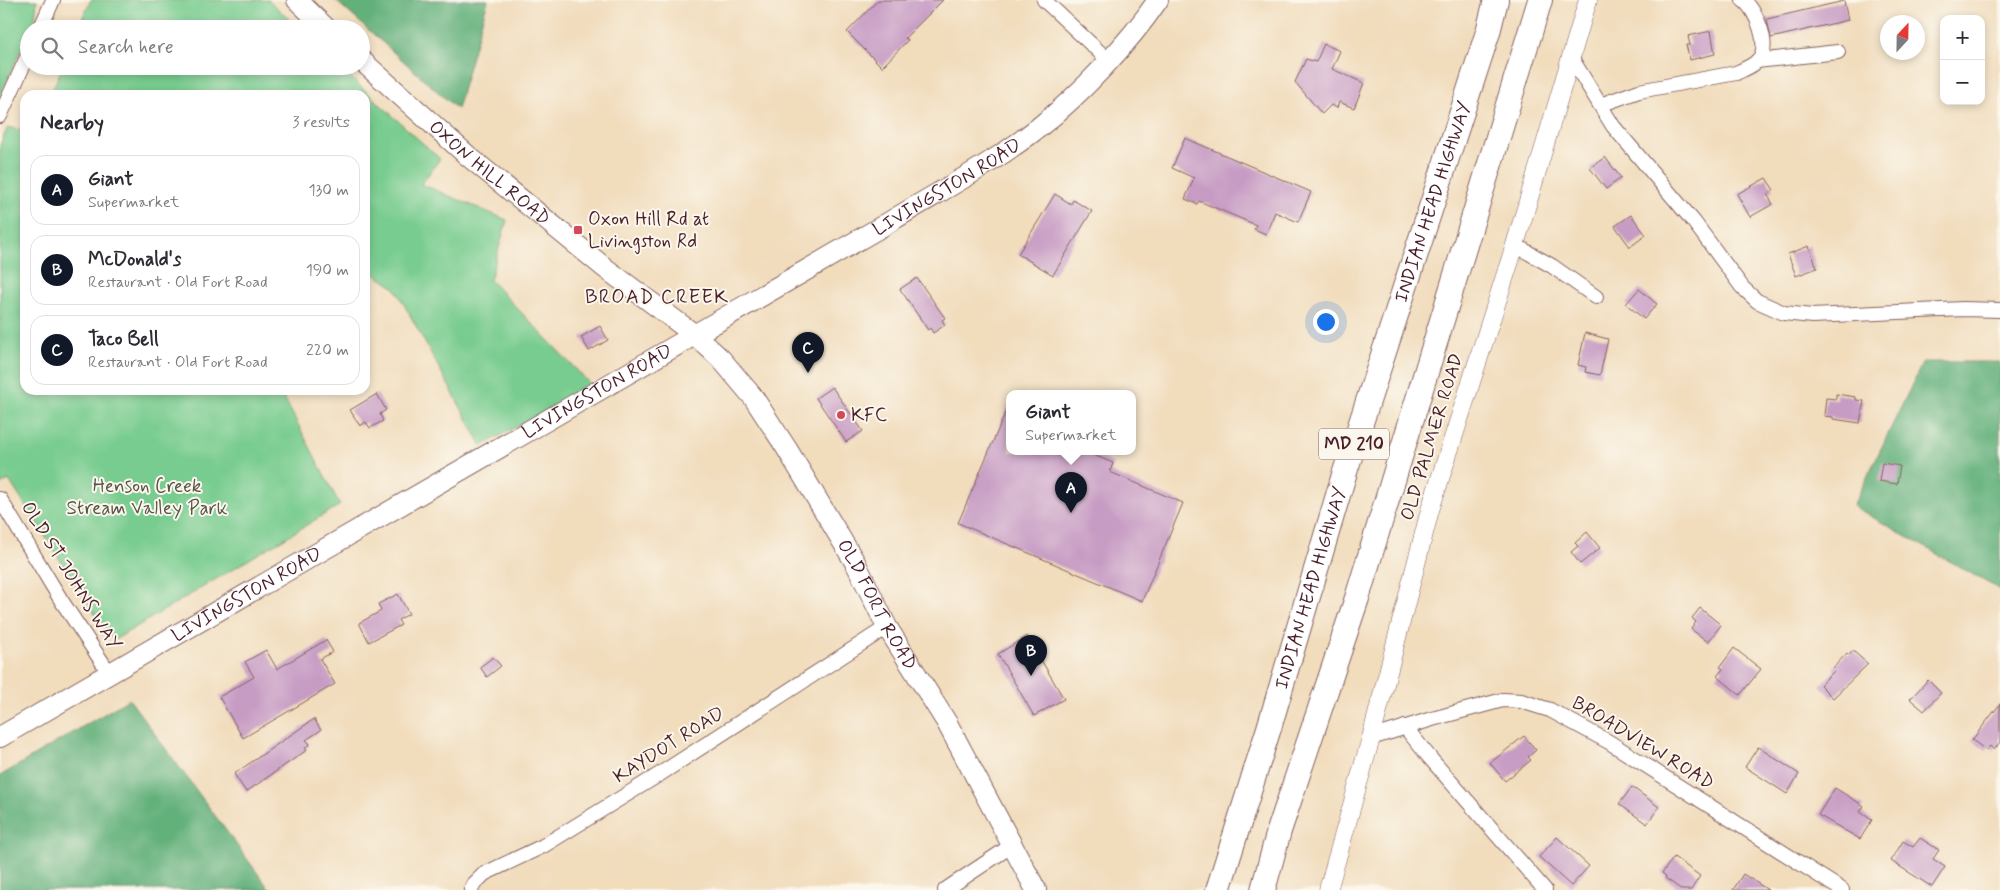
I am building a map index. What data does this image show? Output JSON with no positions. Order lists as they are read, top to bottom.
{
  "streets": {
    "highway": ["INDIAN HEAD HIGHWAY", "MD 210"],
    "main road": ["OXON HILL ROAD", "LIVINGSTON ROAD", "OLD FORT ROAD"],
    "street": [
      "OLD PALMER ROAD",
      "OLD ST JOHNS WAY",
      "BROADVIEW ROAD",
      "KAYDOT ROAD"
    ]
  },
  "crossings": [
    ["OXON HILL ROAD", "LIVINGSTON ROAD"],
    ["OXON HILL ROAD", "OLD FORT ROAD"],
    ["LIVINGSTON ROAD", "OLD ST JOHNS WAY"],
    ["LIVINGSTON ROAD", "OLD FORT ROAD"],
    ["OLD PALMER ROAD", "BROADVIEW ROAD"],
    ["OLD FORT ROAD", "KAYDOT ROAD"]
  ],
  "districts": ["BROAD CREEK"],
  "parks": ["Henson Creek Stream Valley Park"],
  "places": {
    "transit": ["Oxon Hill Rd at Livingston Rd"],
    "other": ["KFC"]
  },
  "north": "top",
  "page": {
    "map_buttons": ["+", "−"],
    "search": "Search here",
    "heading": ["Nearby", "3 results"],
    "list": [
      {
        "mark": "A",
        "name": "Giant",
        "note": "Supermarket",
        "value": "130 m"
      },
      {
        "mark": "B",
        "name": "McDonald's",
        "note": "Restaurant · Old Fort Road",
        "value": "190 m"
      },
      {
        "mark": "C",
        "name": "Taco Bell",
        "note": "Restaurant · Old Fort Road",
        "value": "220 m"
      }
    ],
    "pins": ["C", "A", "B"],
    "popup": ["Giant", "Supermarket"]
  }
}
